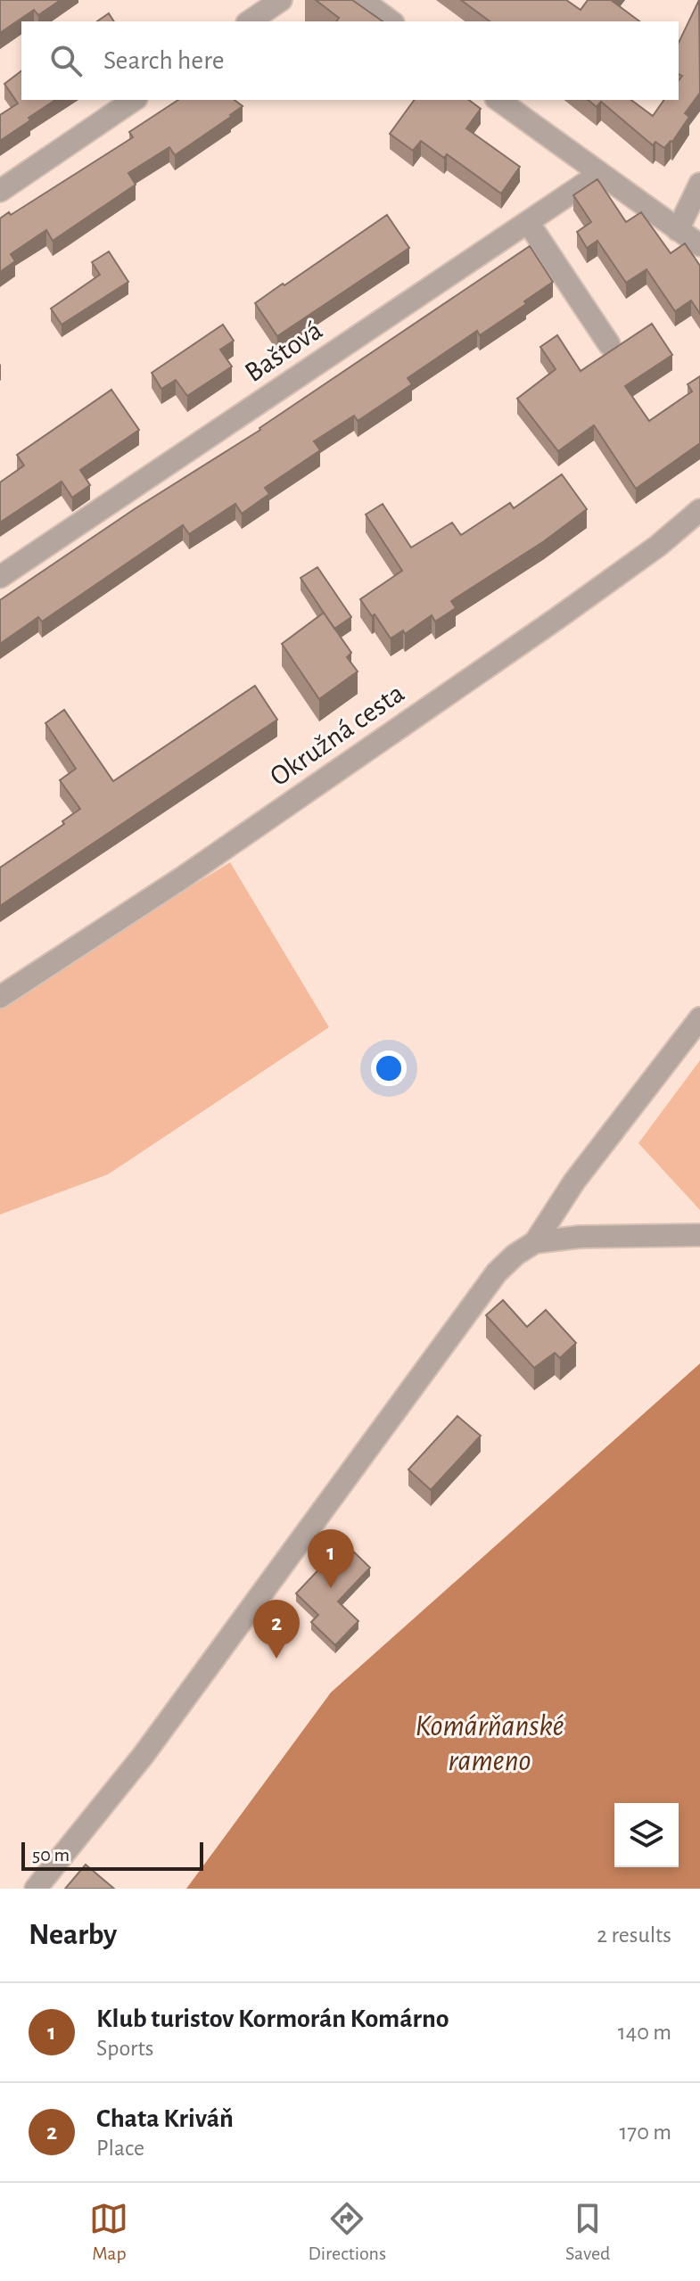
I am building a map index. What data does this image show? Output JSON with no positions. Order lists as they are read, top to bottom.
{
  "streets": {
    "street": ["Baštová", "Okružná cesta"]
  },
  "water": ["Komárňanské rameno"],
  "scale_bar": "50 m",
  "page": {
    "search": "Search here",
    "pins": ["1", "2"],
    "scale": "50 m",
    "heading": ["Nearby", "2 results"],
    "list": [
      {
        "mark": "1",
        "name": "Klub turistov Kormorán Komárno",
        "note": "Sports",
        "value": "140 m"
      },
      {
        "mark": "2",
        "name": "Chata Kriváň",
        "note": "Place",
        "value": "170 m"
      }
    ],
    "nav": ["Map", "Directions", "Saved"]
  }
}
